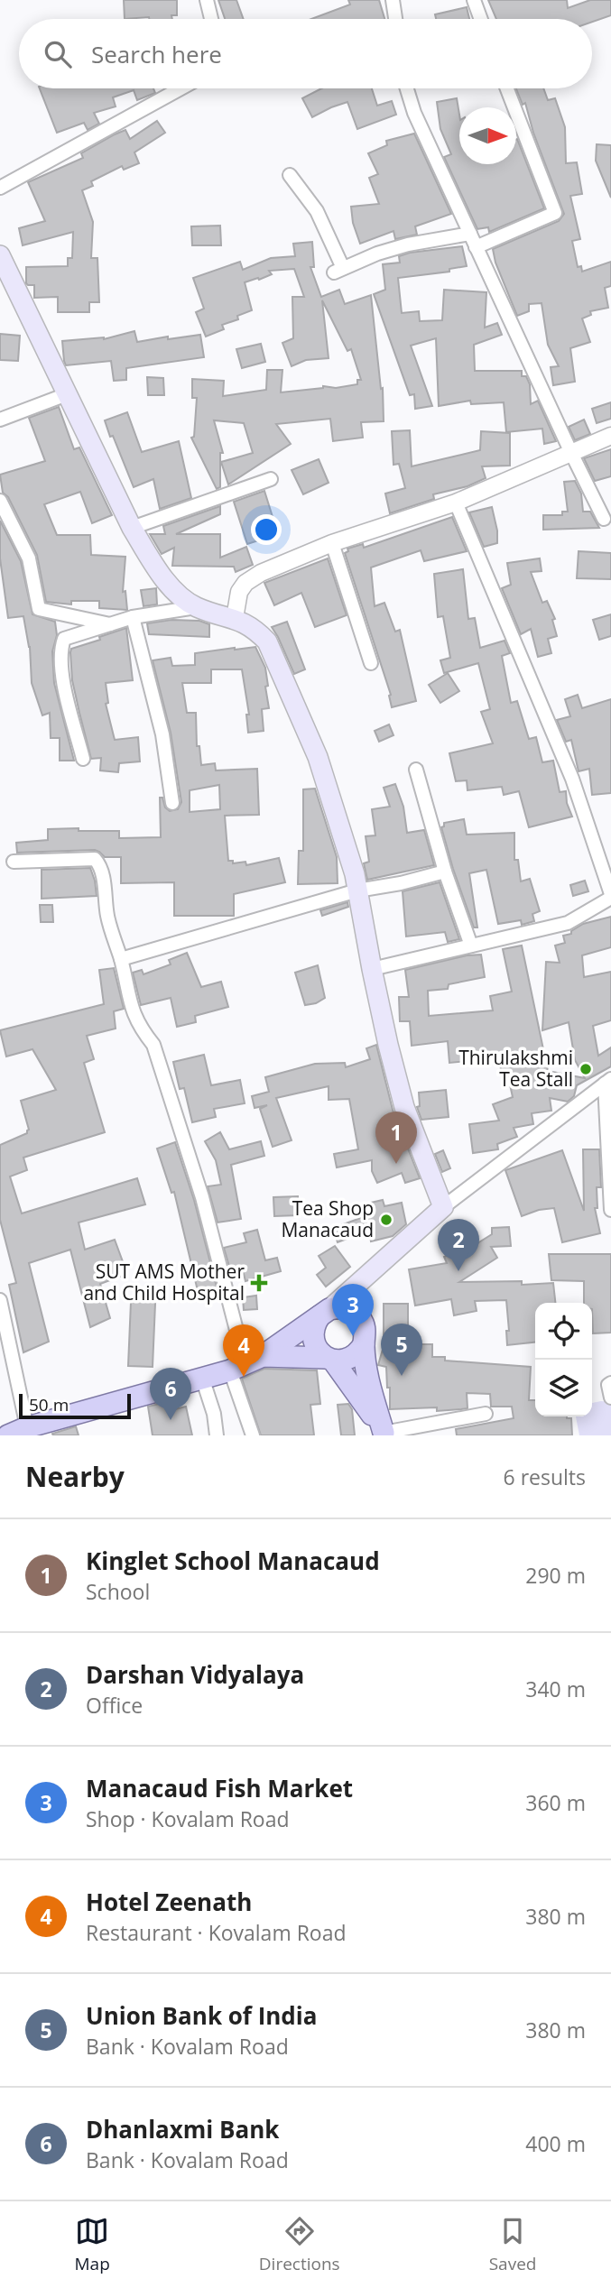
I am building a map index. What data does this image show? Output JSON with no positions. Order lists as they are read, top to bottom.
{
  "places": {
    "other": ["Thirulakshmi Tea Stall", "Tea Shop Manacaud"],
    "health": ["SUT AMS Mother and Child Hospital"]
  },
  "scale_bar": "50 m",
  "north": "right",
  "page": {
    "search": "Search here",
    "pins": [
      "1",
      "2",
      "3",
      "5",
      "4",
      "6"
    ],
    "scale": "50 m",
    "heading": ["Nearby", "6 results"],
    "list": [
      {
        "mark": "1",
        "name": "Kinglet School Manacaud",
        "note": "School",
        "value": "290 m"
      },
      {
        "mark": "2",
        "name": "Darshan Vidyalaya",
        "note": "Office",
        "value": "340 m"
      },
      {
        "mark": "3",
        "name": "Manacaud Fish Market",
        "note": "Shop · Kovalam Road",
        "value": "360 m"
      },
      {
        "mark": "4",
        "name": "Hotel Zeenath",
        "note": "Restaurant · Kovalam Road",
        "value": "380 m"
      },
      {
        "mark": "5",
        "name": "Union Bank of India",
        "note": "Bank · Kovalam Road",
        "value": "380 m"
      },
      {
        "mark": "6",
        "name": "Dhanlaxmi Bank",
        "note": "Bank · Kovalam Road",
        "value": "400 m"
      }
    ],
    "nav": ["Map", "Directions", "Saved"]
  }
}
